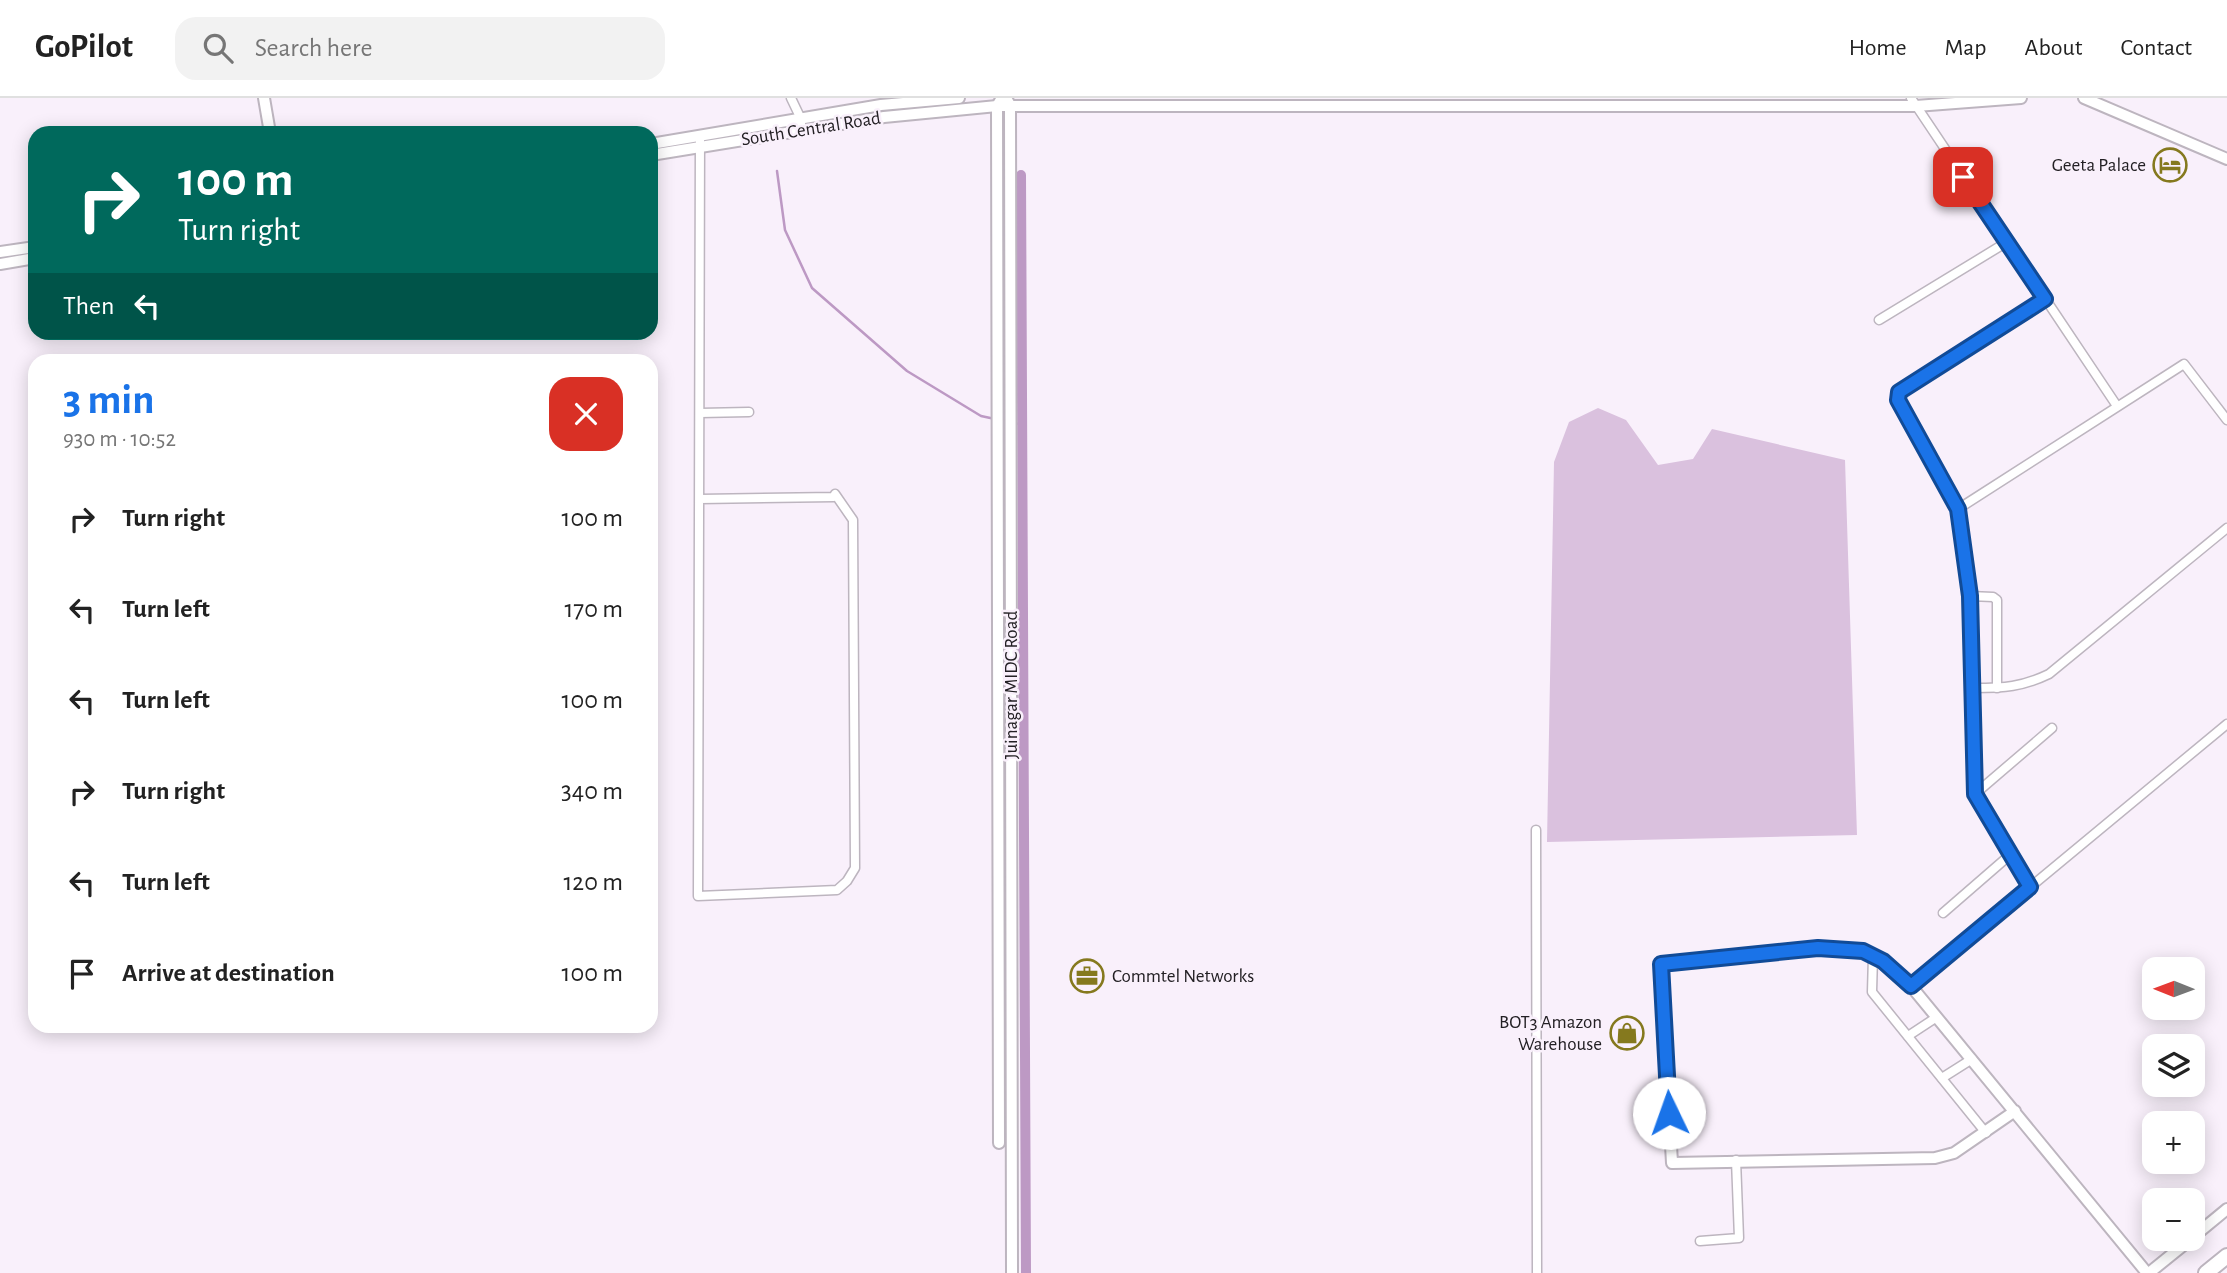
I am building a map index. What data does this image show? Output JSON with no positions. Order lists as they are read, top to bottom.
{
  "streets": {
    "street": ["South Central Road", "Juinagar MIDC Road"]
  },
  "crossings": [
    ["South Central Road", "Juinagar MIDC Road"]
  ],
  "places": {
    "hotel": ["Geeta Palace"],
    "office": ["Commtel Networks"],
    "shop": ["BOT3 Amazon Warehouse"]
  },
  "north": "left",
  "page": {
    "header": "GoPilot",
    "search": "Search here",
    "nav": [
      "Home",
      "Map",
      "About",
      "Contact"
    ],
    "turn": ["100 m", "Turn right"],
    "then": "Then",
    "heading": ["3 min", "930 m · 10:52"],
    "list": [
      {
        "name": "Turn right",
        "value": "100 m"
      },
      {
        "name": "Turn left",
        "value": "170 m"
      },
      {
        "name": "Turn left",
        "value": "100 m"
      },
      {
        "name": "Turn right",
        "value": "340 m"
      },
      {
        "name": "Turn left",
        "value": "120 m"
      },
      {
        "name": "Arrive at destination",
        "value": "100 m"
      }
    ],
    "map_buttons": ["+", "−"]
  }
}
